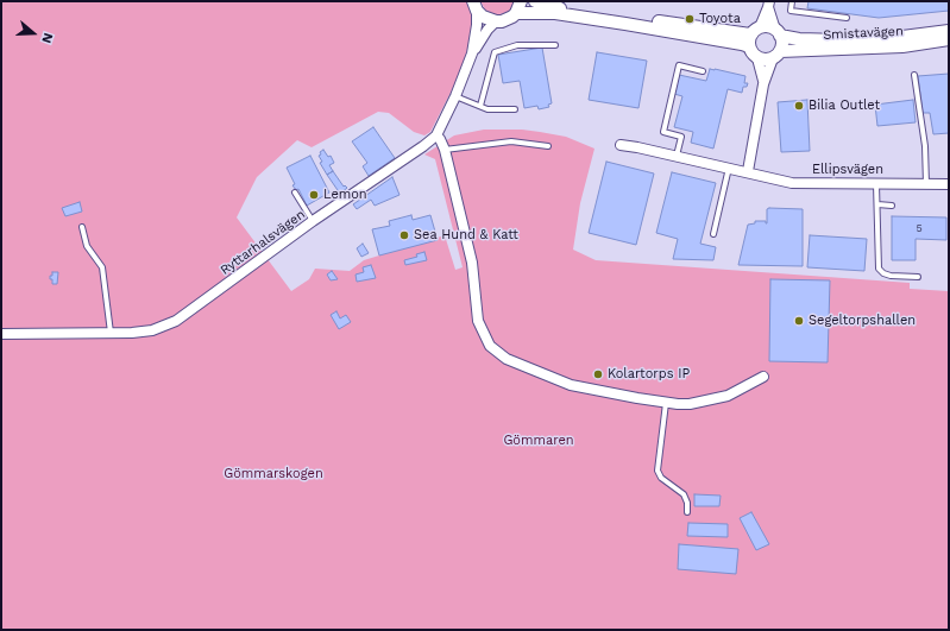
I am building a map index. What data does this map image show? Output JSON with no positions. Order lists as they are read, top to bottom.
{
  "streets": {
    "street": ["Smistavägen", "Ellipsvägen", "Ryttarhalsvägen"]
  },
  "parks": ["Gömmaren", "Gömmarskogen"],
  "places": [
    "Toyota",
    "Bilia Outlet",
    "Lemon",
    "Sea Hund & Katt",
    "Segeltorpshallen",
    "Kolartorps IP"
  ],
  "house_numbers": ["5"],
  "north": "right"
}
